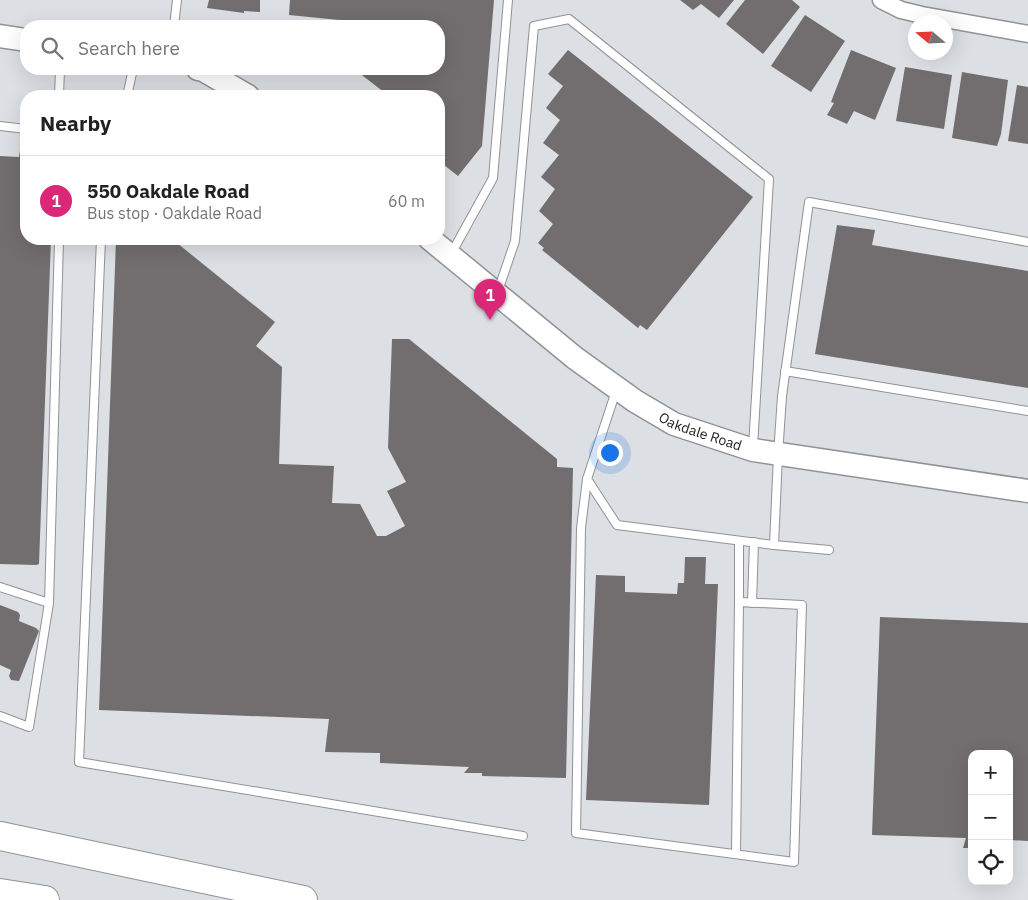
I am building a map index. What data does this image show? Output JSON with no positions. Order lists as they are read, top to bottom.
{
  "streets": {
    "street": ["Oakdale Road"]
  },
  "north": "left",
  "page": {
    "search": "Search here",
    "heading": "Nearby",
    "list": [
      {
        "mark": "1",
        "name": "550 Oakdale Road",
        "note": "Bus stop · Oakdale Road",
        "value": "60 m"
      }
    ],
    "pins": "1",
    "map_buttons": ["+", "−"]
  }
}
